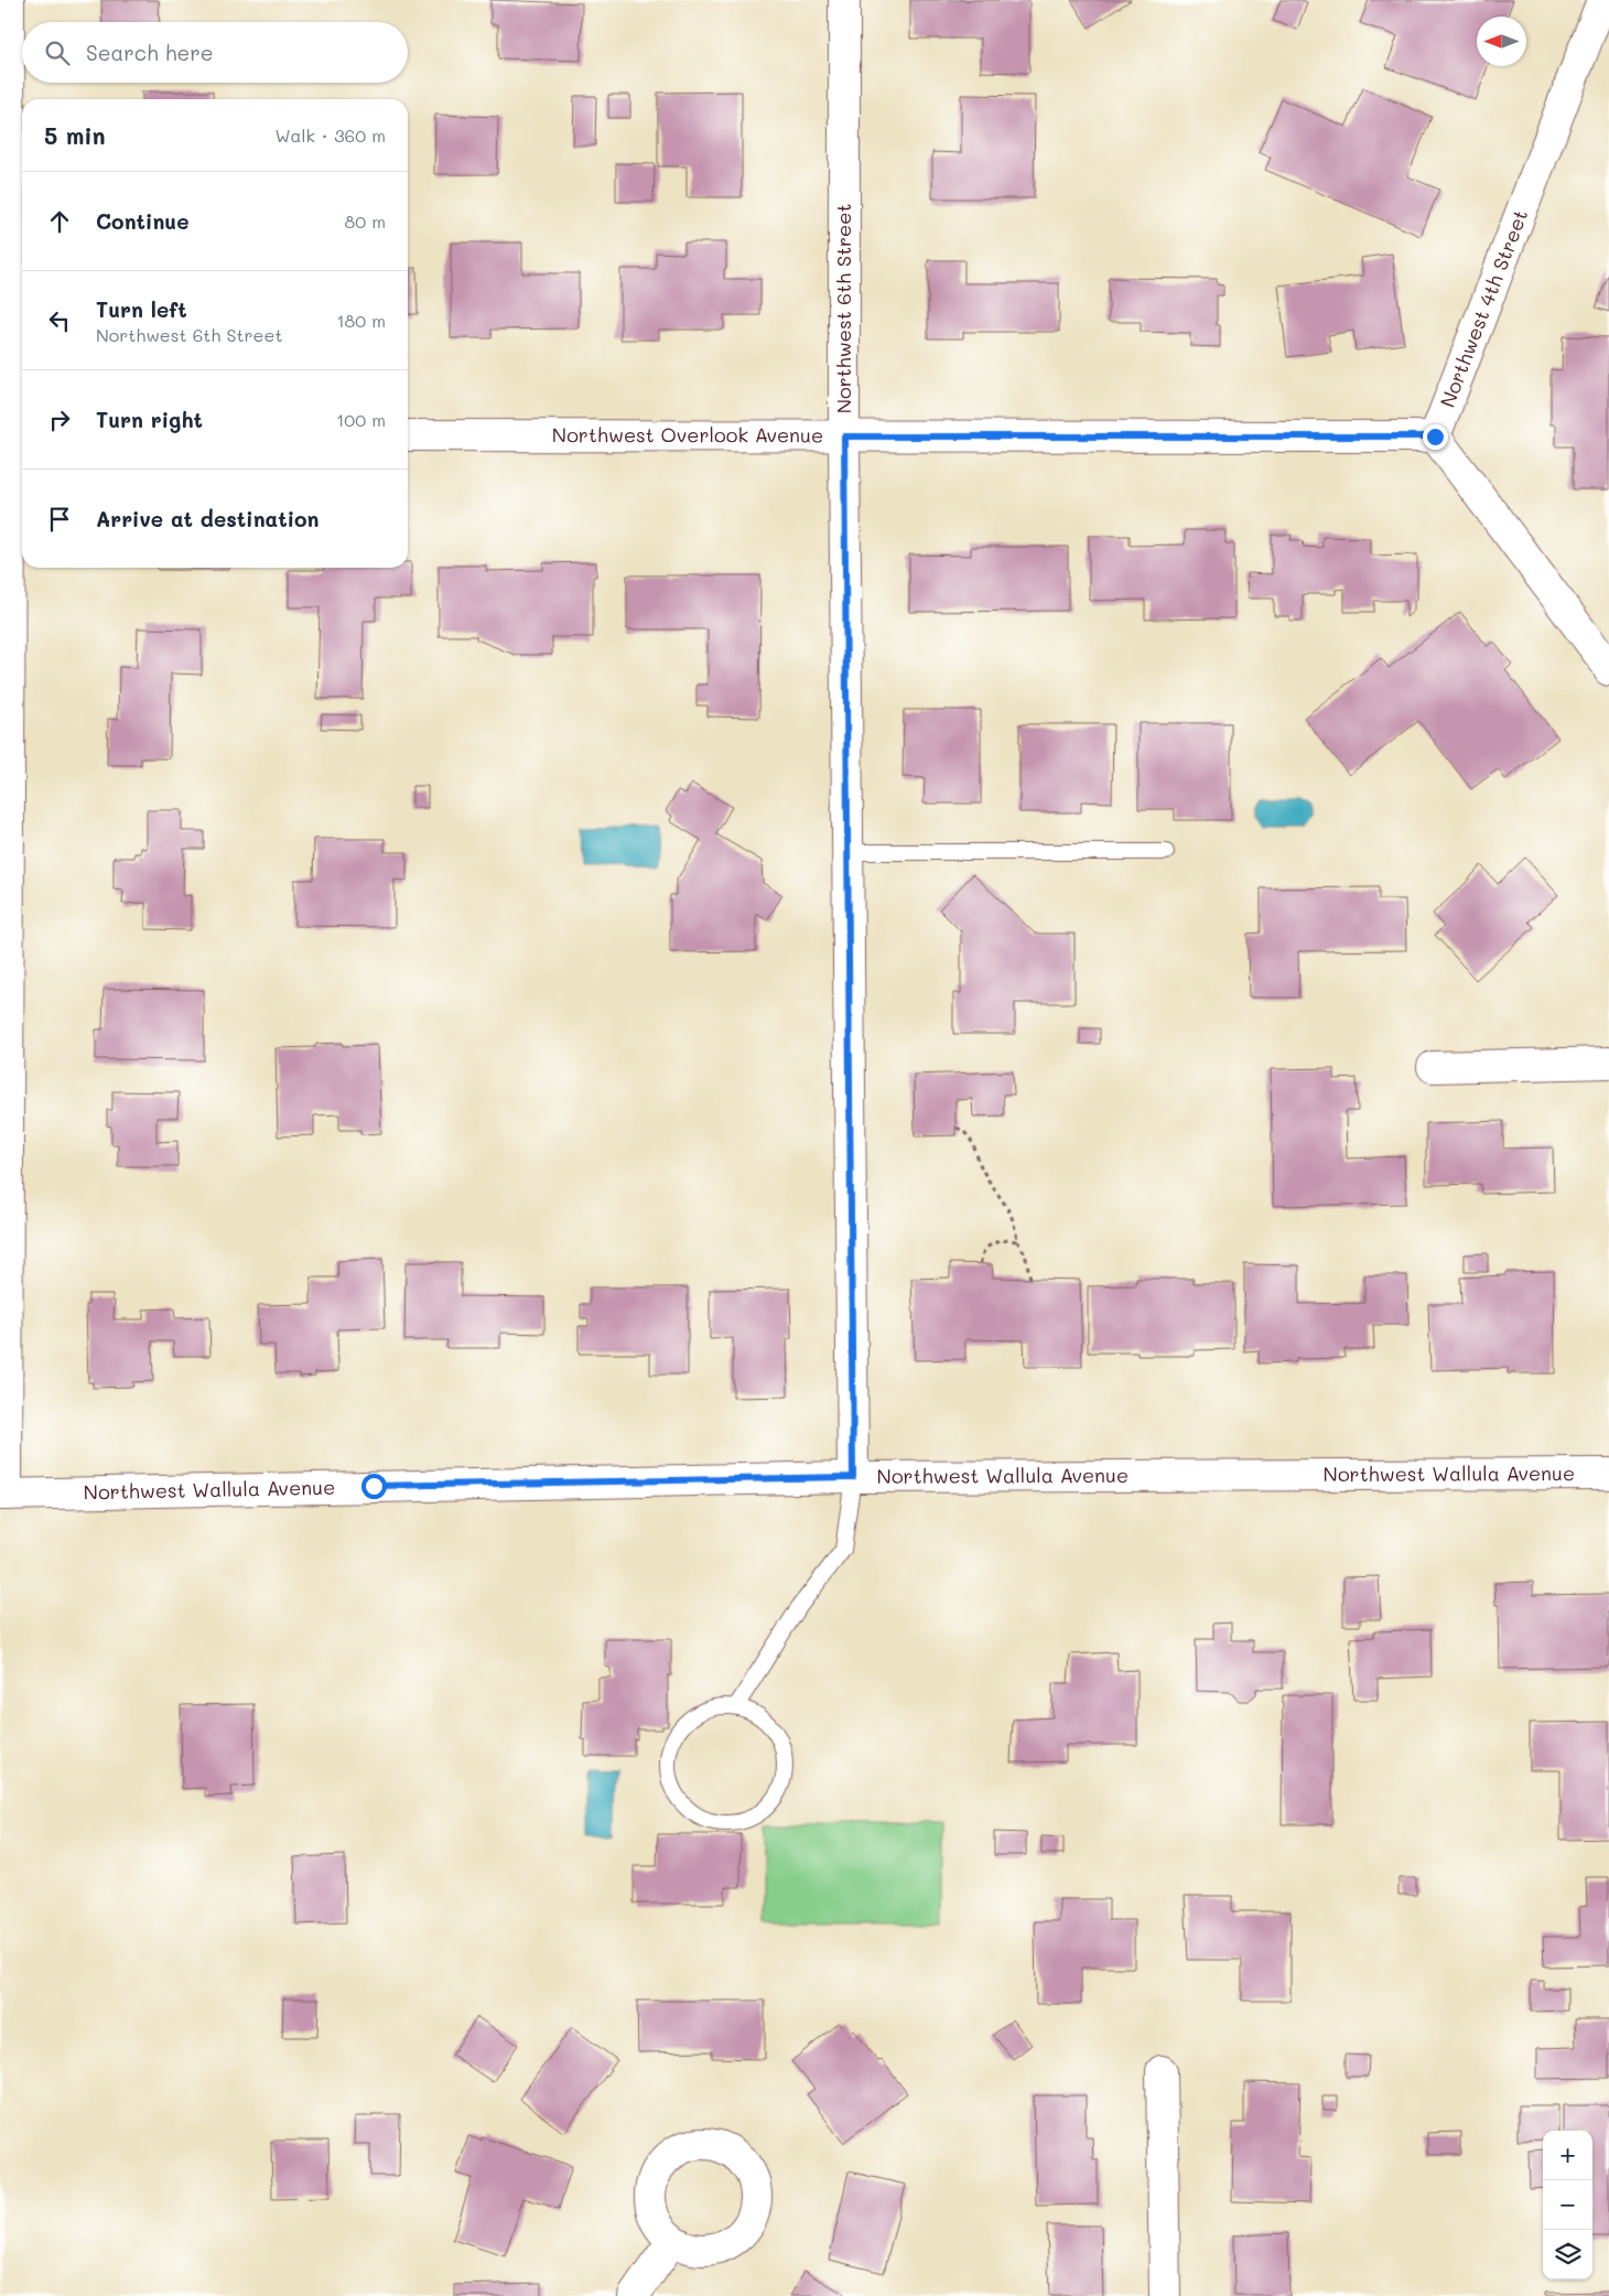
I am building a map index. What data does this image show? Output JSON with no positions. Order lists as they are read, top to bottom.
{
  "streets": {
    "street": [
      "Northwest 6th Street",
      "Northwest 4th Street",
      "Northwest Overlook Avenue",
      "Northwest Wallula Avenue"
    ]
  },
  "crossings": [
    ["Northwest 6th Street", "Northwest Overlook Avenue"],
    ["Northwest 6th Street", "Northwest Wallula Avenue"],
    ["Northwest 4th Street", "Northwest Overlook Avenue"]
  ],
  "north": "left",
  "page": {
    "search": "Search here",
    "heading": ["5 min", "Walk · 360 m"],
    "list": [
      ["Continue", "80 m"],
      ["Turn left", "Northwest 6th Street", "180 m"],
      ["Turn right", "100 m"],
      "Arrive at destination"
    ],
    "map_buttons": ["+", "−"]
  }
}
